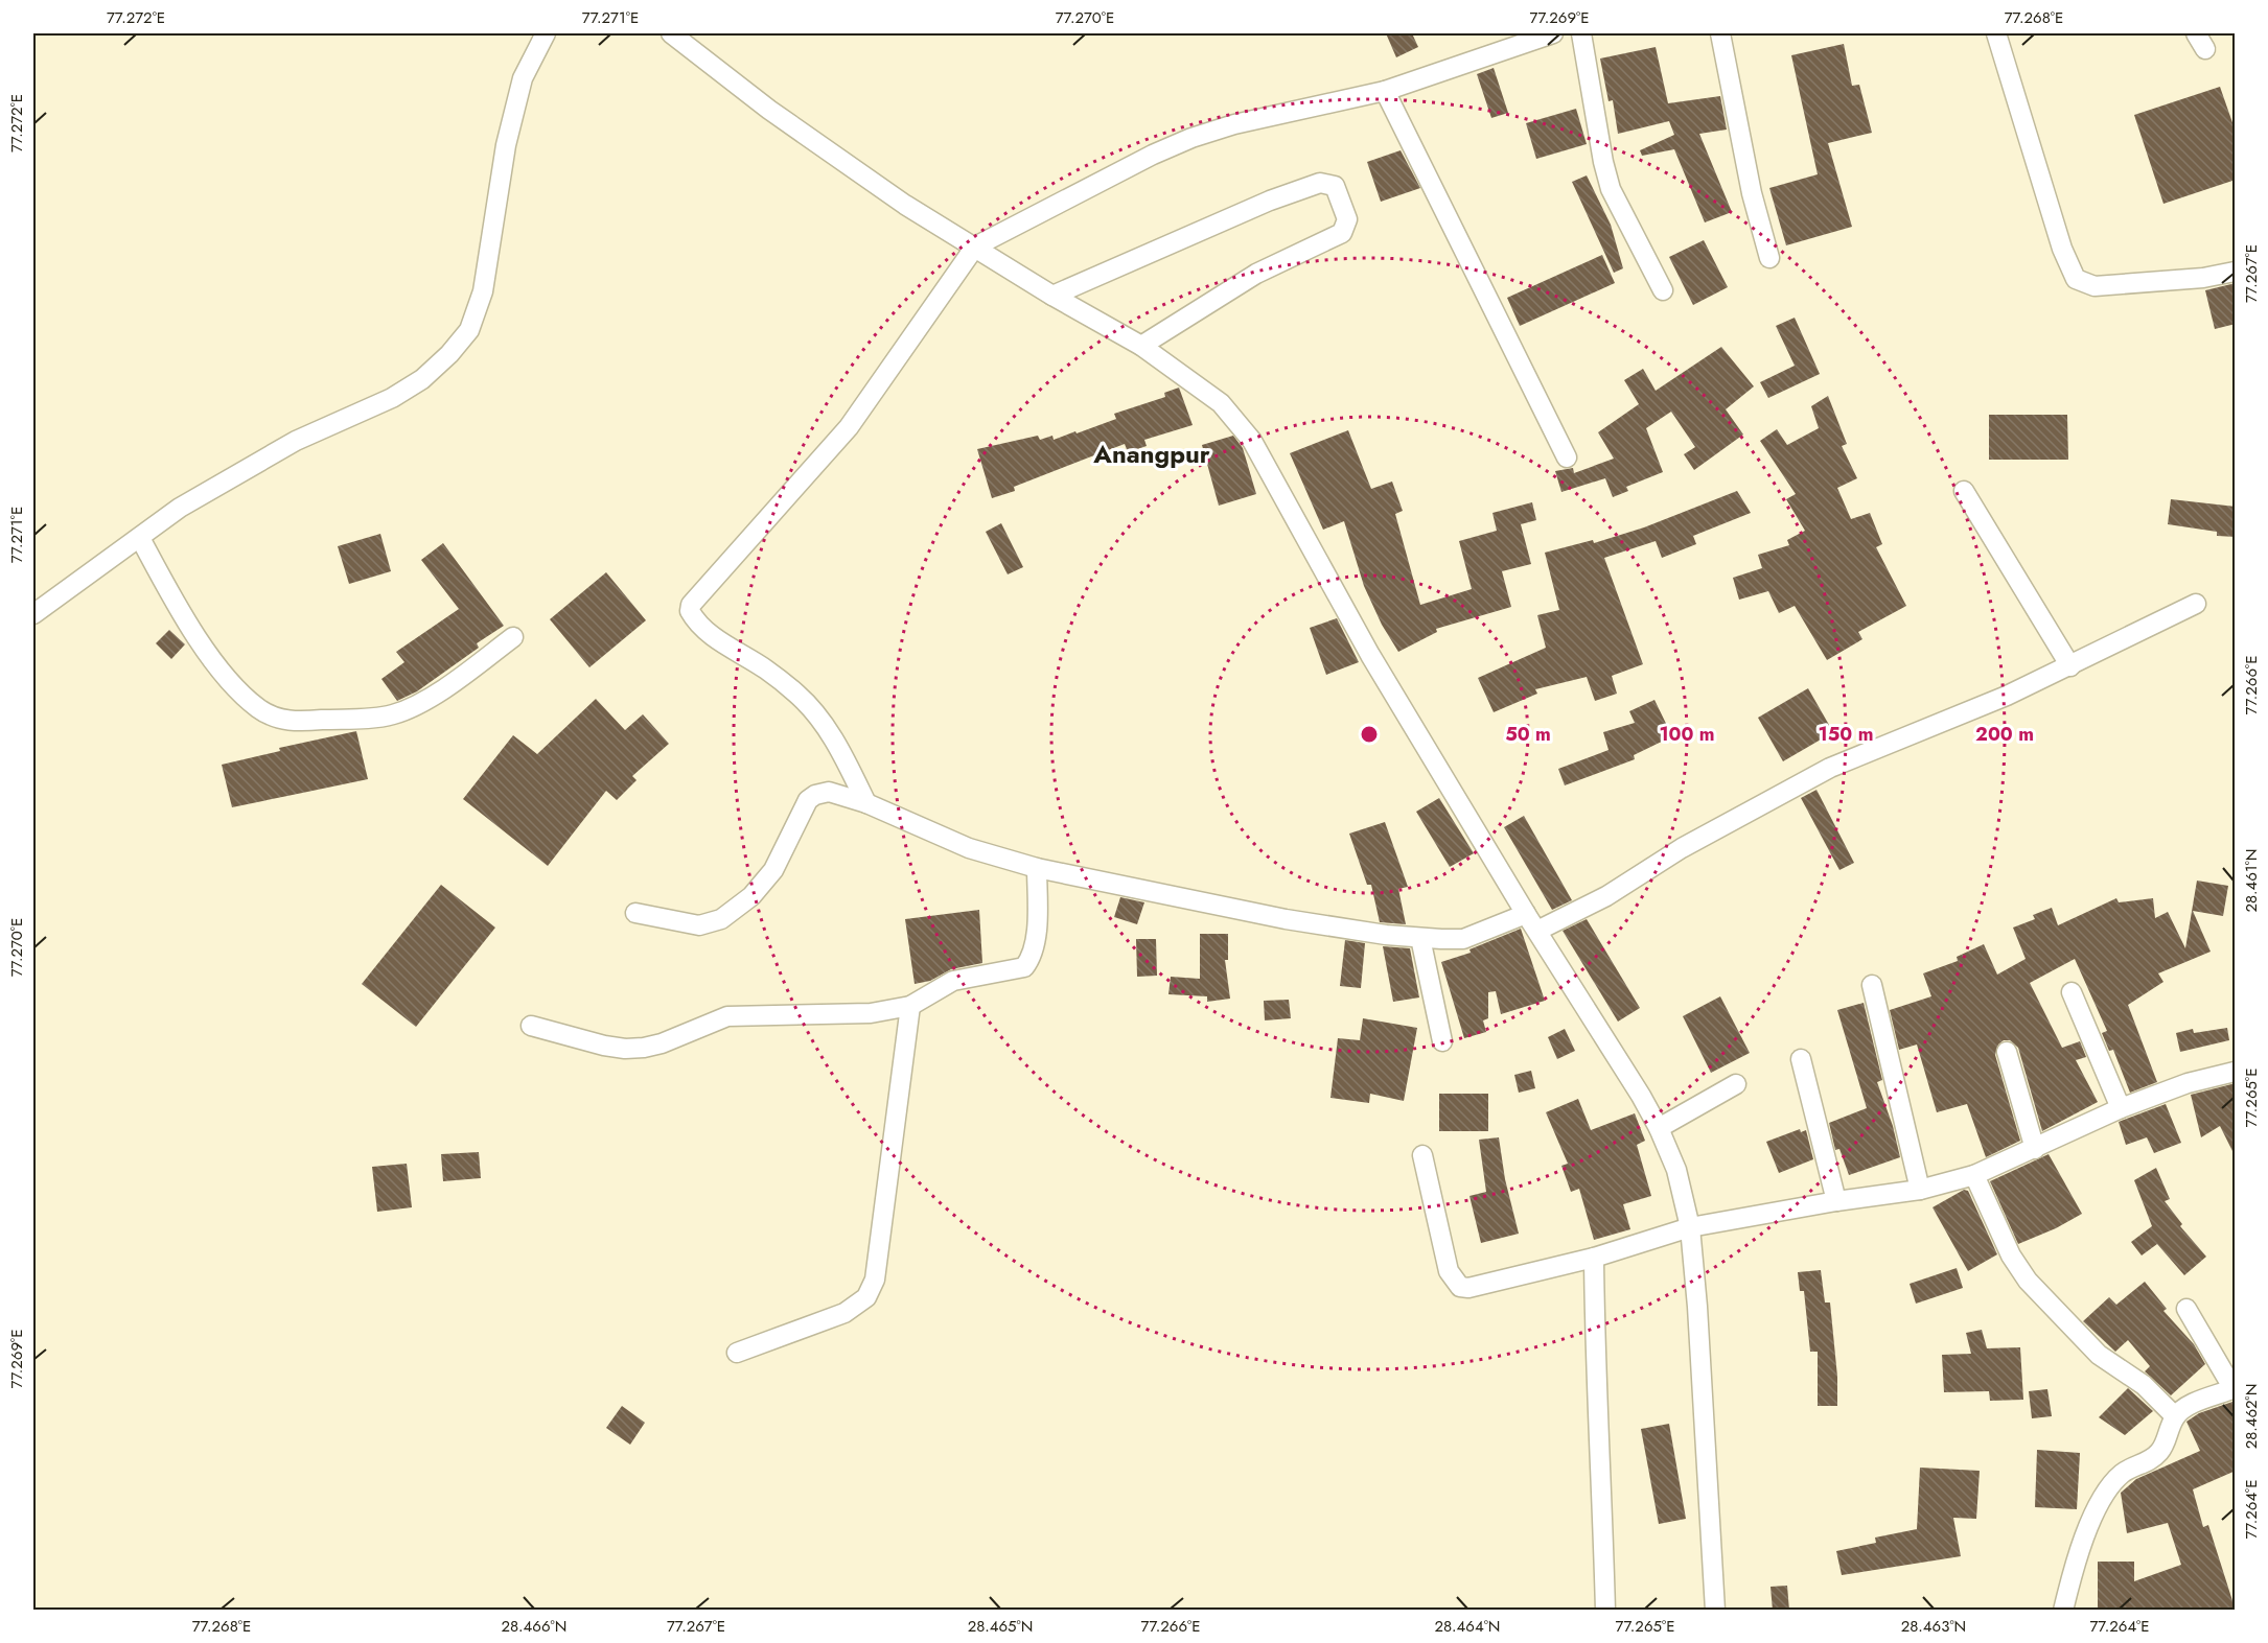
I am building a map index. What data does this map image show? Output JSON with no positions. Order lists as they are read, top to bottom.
{
  "districts": ["Anangpur"],
  "coordinates": [
    "77.272°E",
    "77.271°E",
    "77.270°E",
    "77.269°E",
    "77.268°E",
    "77.267°E",
    "77.266°E",
    "28.461°N",
    "77.265°E",
    "28.462°N",
    "77.264°E",
    "28.466°N",
    "28.465°N",
    "28.464°N",
    "28.463°N"
  ],
  "rings": [
    "50 m",
    "100 m",
    "150 m",
    "200 m"
  ]
}
